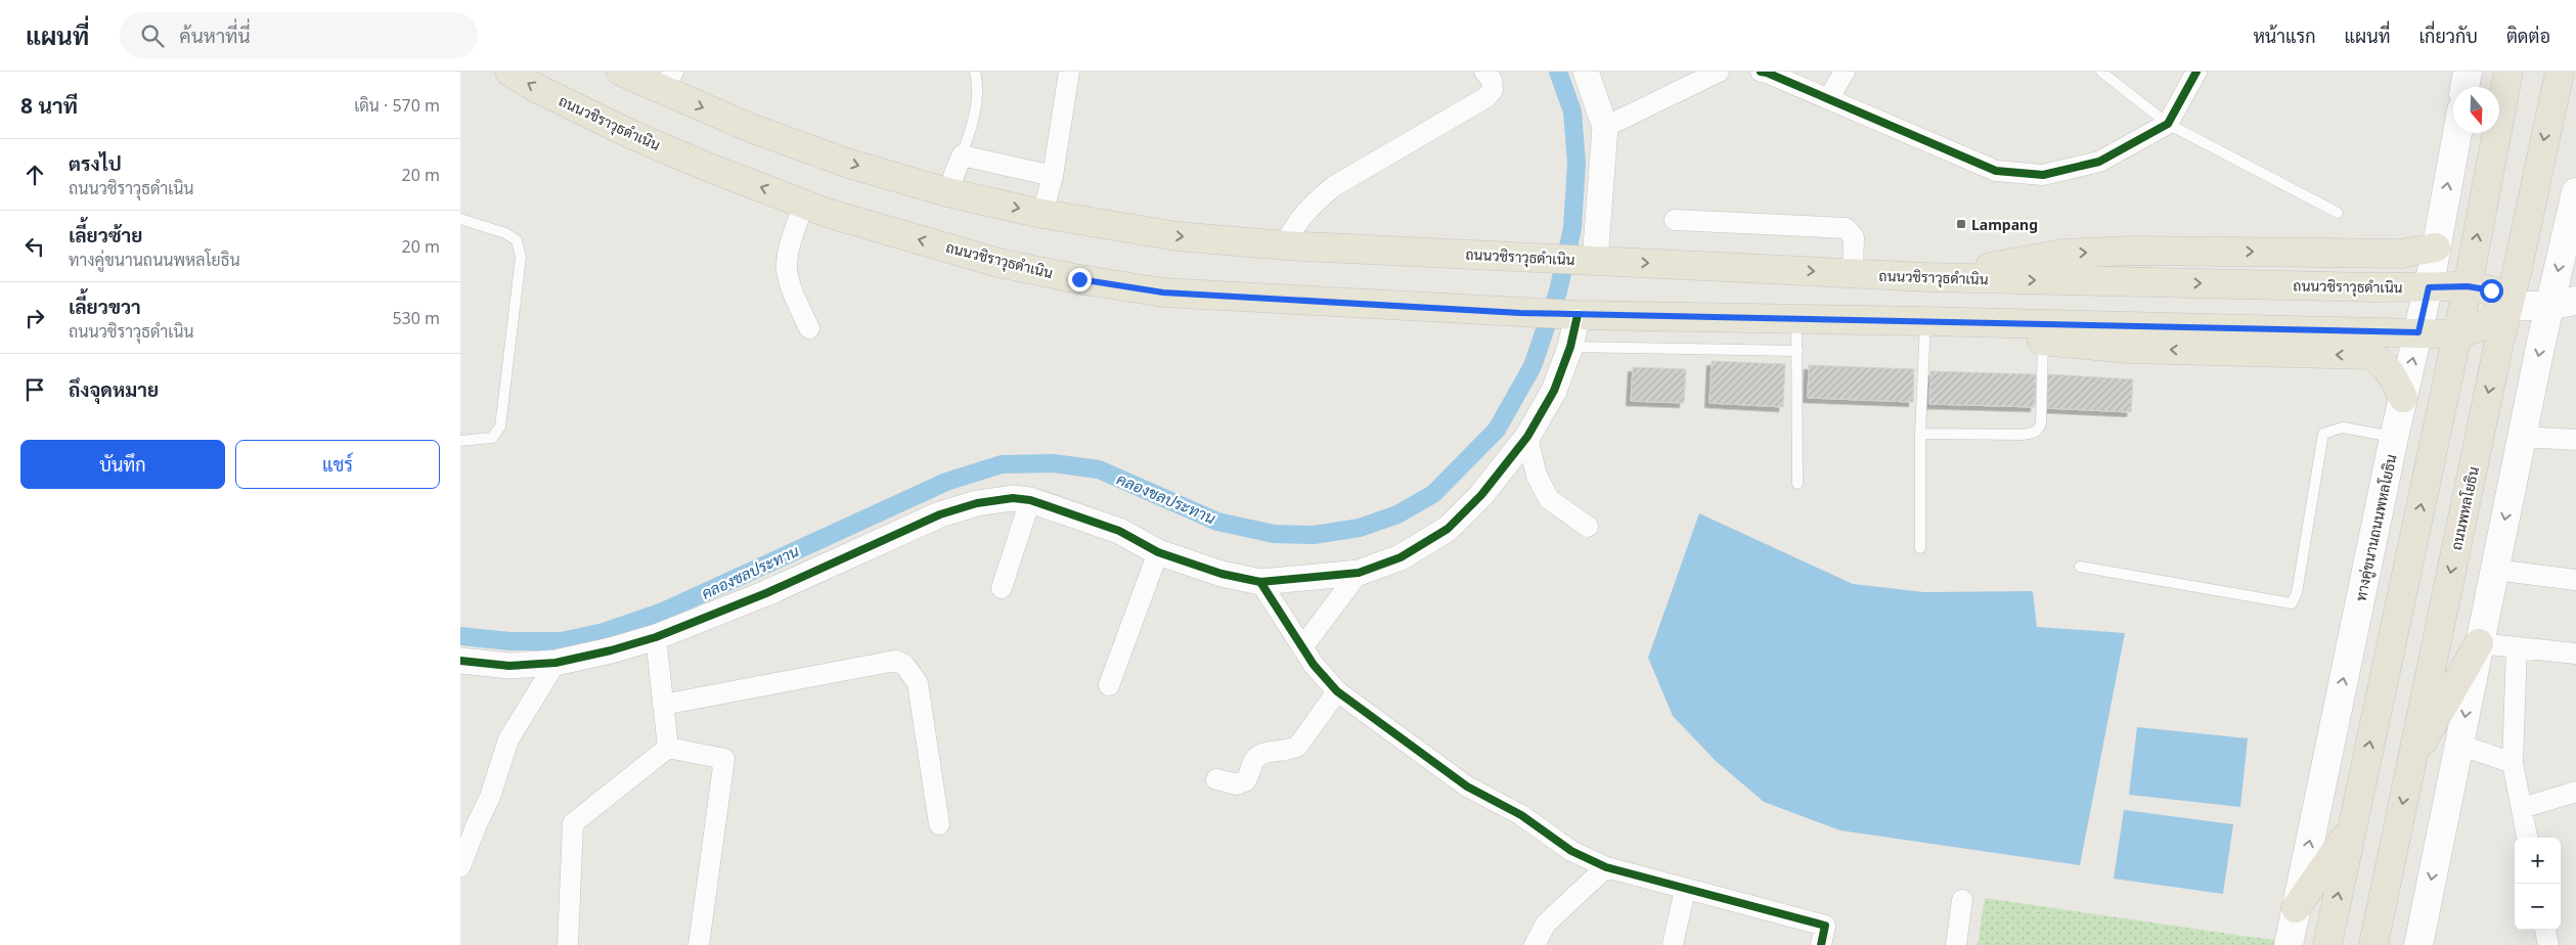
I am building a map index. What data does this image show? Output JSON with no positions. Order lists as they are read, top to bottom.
{
  "streets": {
    "highway": ["ถนนพหลโยธิน"],
    "main road": ["ถนนวชิราวุธดำเนิน", "ทางคู่ขนานถนนพหลโยธิน"]
  },
  "crossings": [
    ["ถนนวชิราวุธดำเนิน", "ถนนพหลโยธิน"],
    ["ถนนวชิราวุธดำเนิน", "ทางคู่ขนานถนนพหลโยธิน"]
  ],
  "water": ["คลองชลประทาน"],
  "places": {
    "transit": ["Lampang"]
  },
  "north": "bottom",
  "page": {
    "header": "แผนที่",
    "search": "ค้นหาที่นี่",
    "nav": [
      "หน้าแรก",
      "แผนที่",
      "เกี่ยวกับ",
      "ติดต่อ"
    ],
    "heading": ["8 นาที", "เดิน · 570 m"],
    "list": [
      ["ตรงไป", "ถนนวชิราวุธดำเนิน", "20 m"],
      ["เลี้ยวซ้าย", "ทางคู่ขนานถนนพหลโยธิน", "20 m"],
      ["เลี้ยวขวา", "ถนนวชิราวุธดำเนิน", "530 m"],
      "ถึงจุดหมาย"
    ],
    "buttons": ["บันทึก", "แชร์"],
    "map_buttons": ["+", "−"]
  }
}
